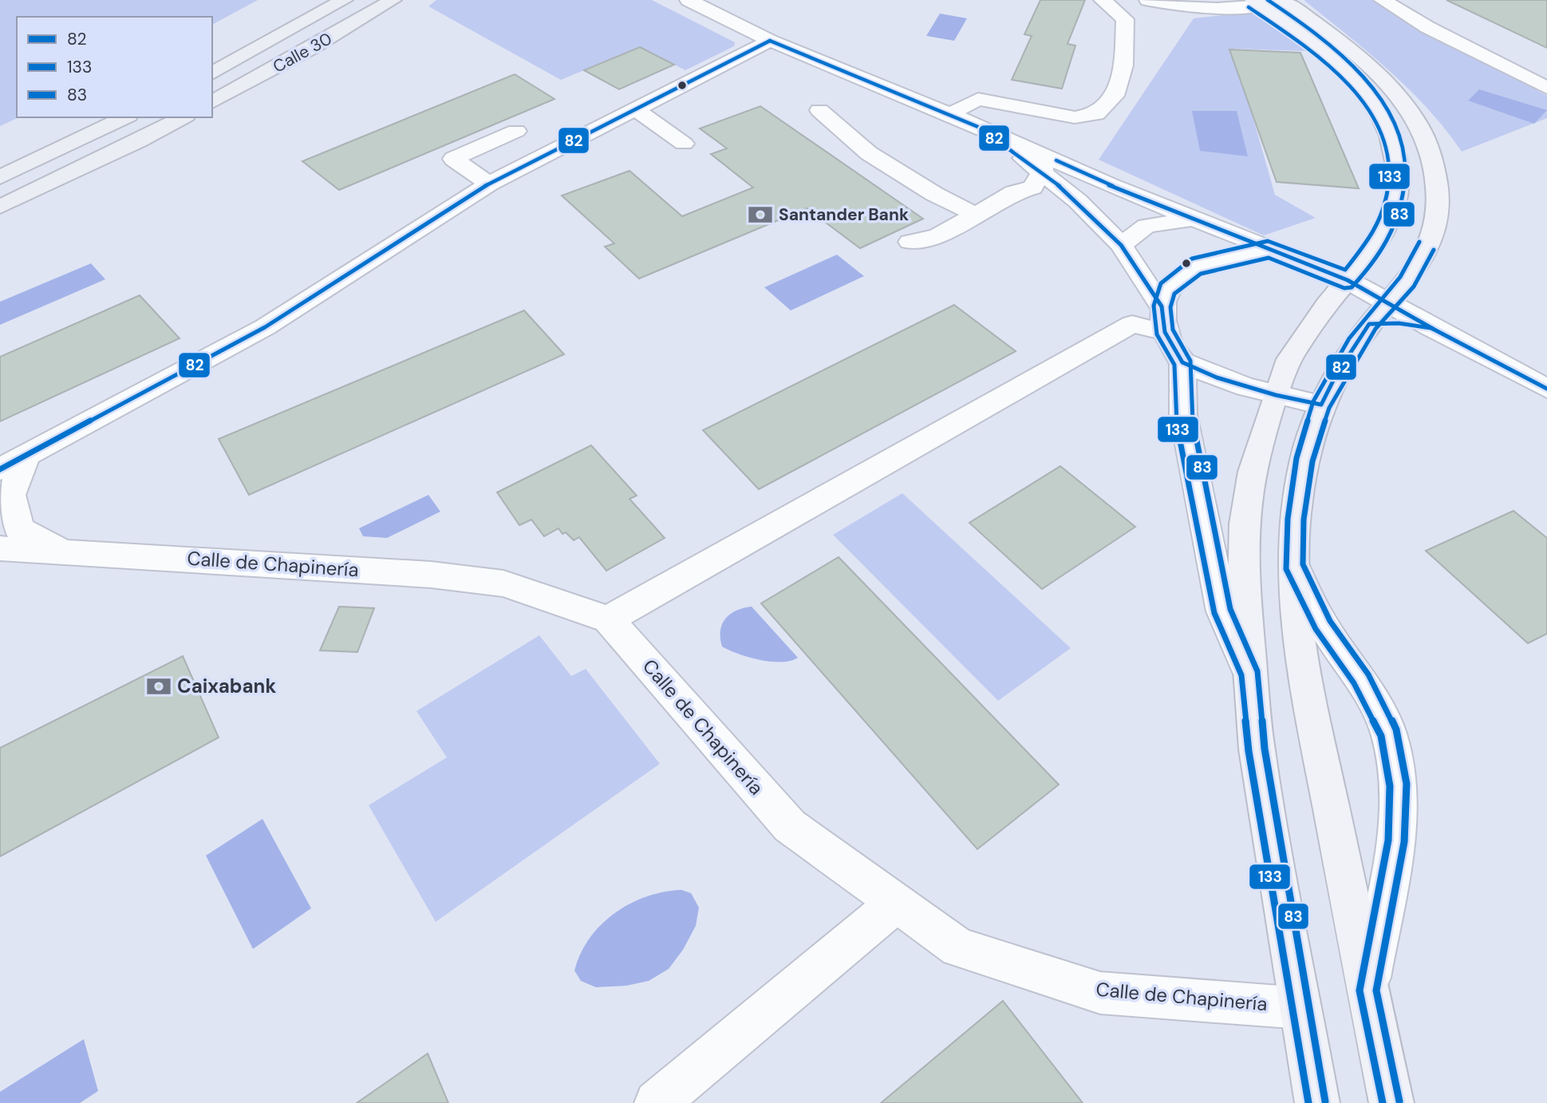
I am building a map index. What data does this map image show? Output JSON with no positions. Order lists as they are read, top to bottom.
{
  "streets": {
    "highway": ["Calle 30"],
    "street": ["Calle de Chapinería"]
  },
  "places": {
    "bank": ["Santander Bank", "Caixabank"]
  },
  "lines": ["transit line 83", "transit line 133", "transit line 82"],
  "legend": ["82", "133", "83"]
}
